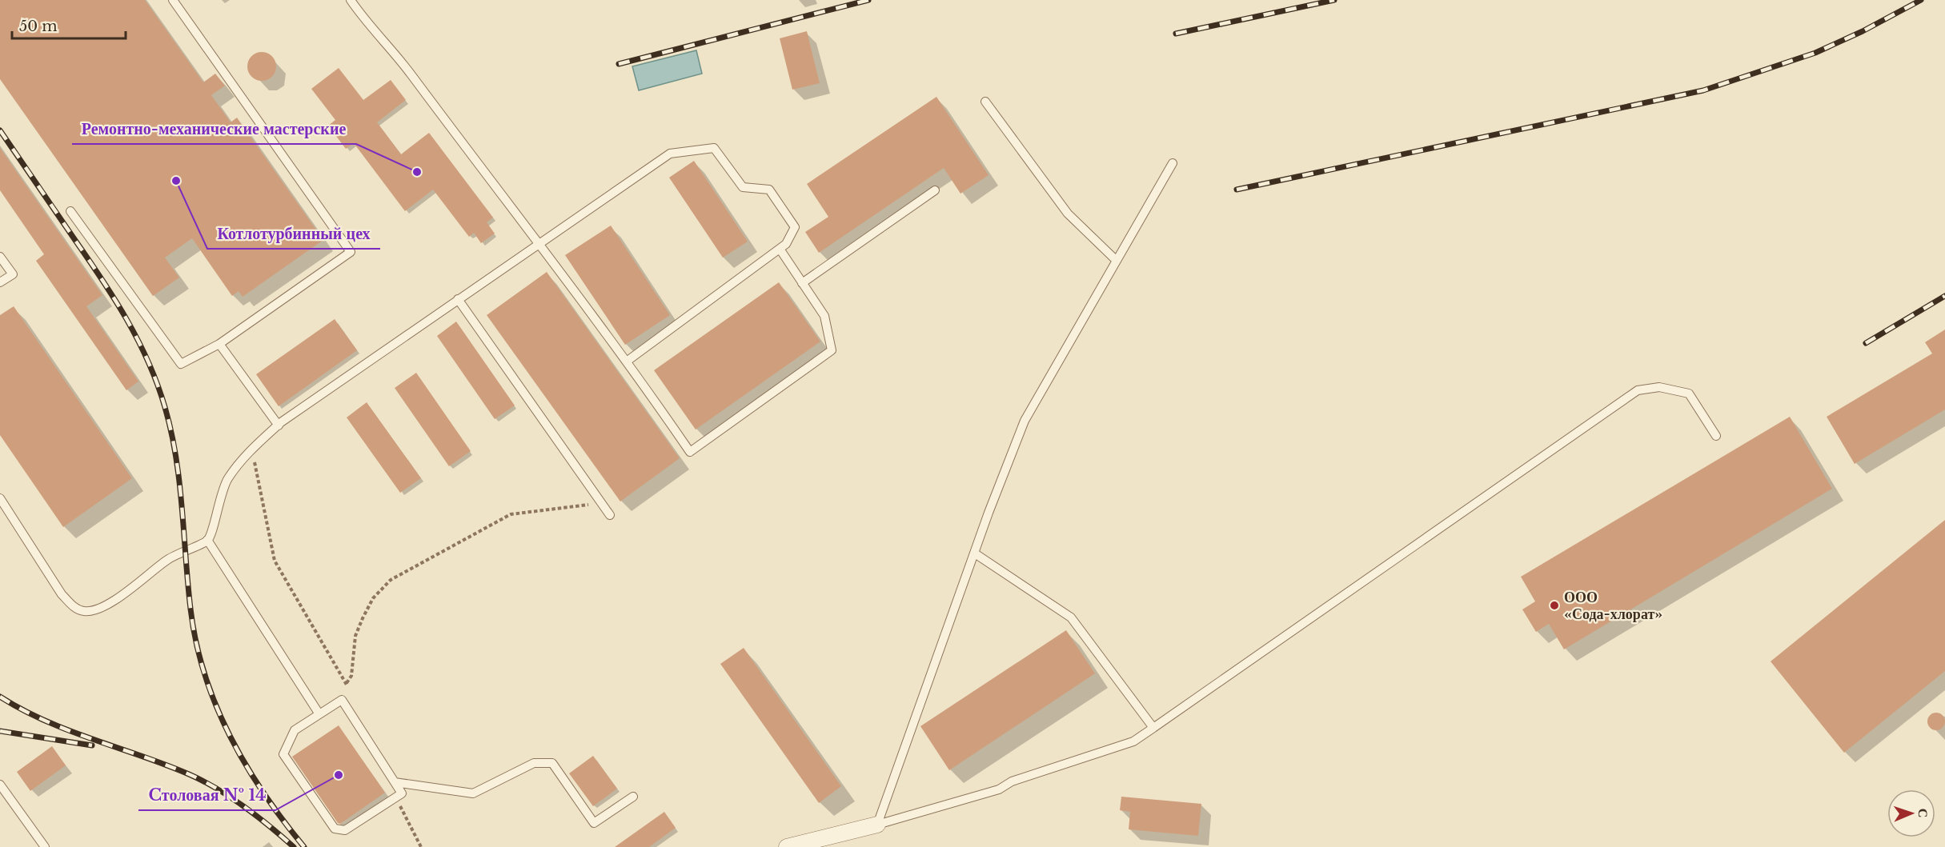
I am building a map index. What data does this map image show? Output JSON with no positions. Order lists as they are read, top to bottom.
{
  "places": [
    "Ремонтно-механические мастерские",
    "Котлотурбинный цех",
    "ООО «Сода-хлорат»",
    "Cтоловая № 14"
  ],
  "scale_bar": "50 m",
  "north": "right"
}
